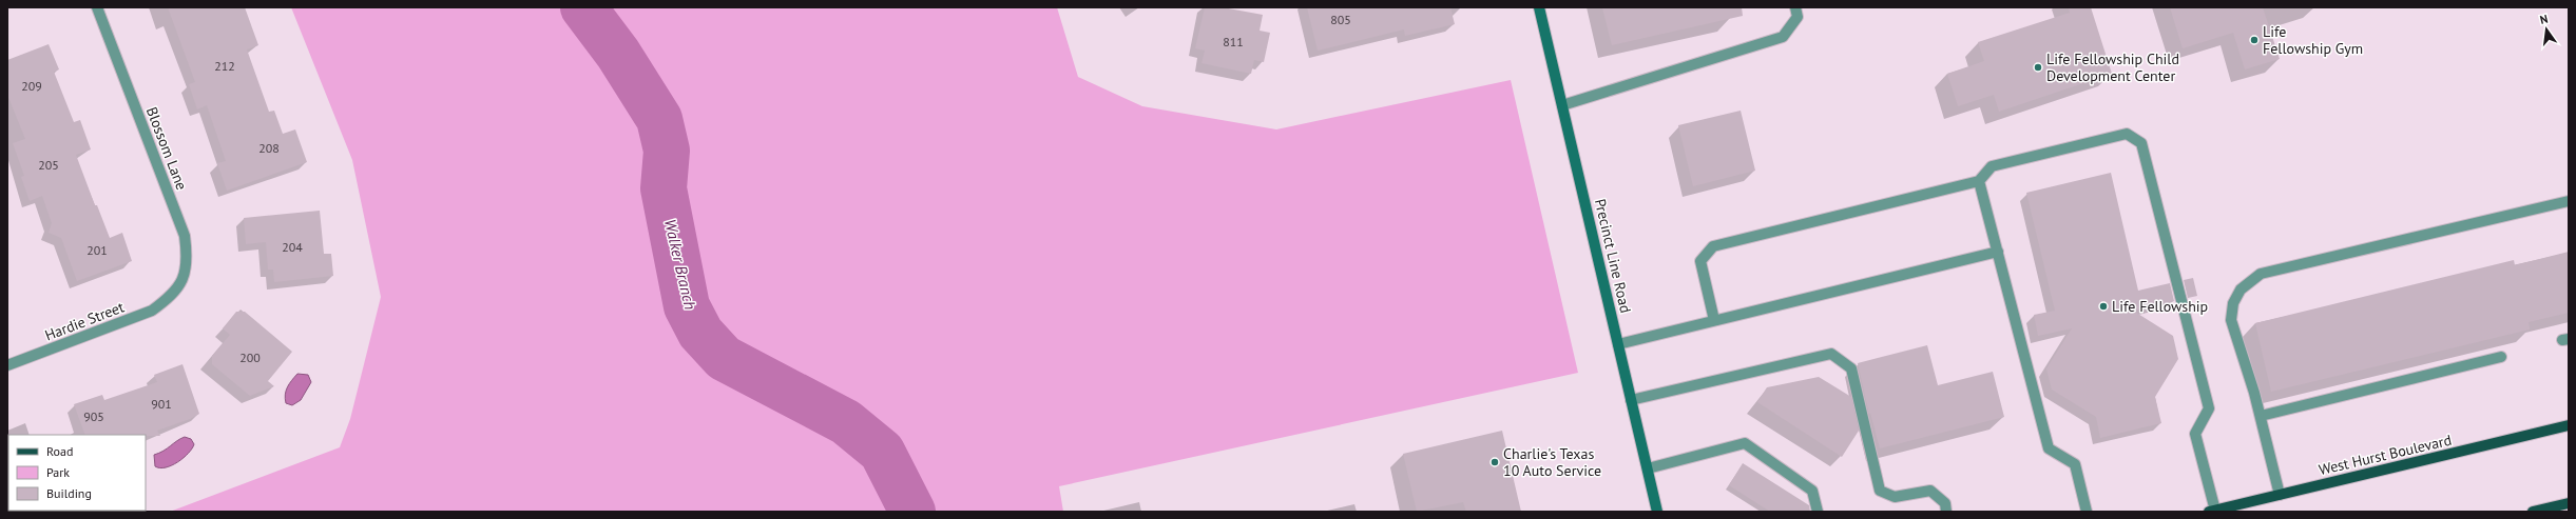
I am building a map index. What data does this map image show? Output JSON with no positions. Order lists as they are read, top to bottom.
{
  "streets": {
    "main road": ["Precinct Line Road", "West Hurst Boulevard"],
    "street": ["Blossom Lane", "Hardie Street"]
  },
  "crossings": [
    ["Blossom Lane", "Hardie Street"]
  ],
  "water": ["Walker Branch"],
  "places": [
    "Life Fellowship Gym",
    "Life Fellowship Child Development Center",
    "Life Fellowship",
    "Charlie's Texas 10 Auto Service"
  ],
  "house_numbers": [
    "805",
    "811",
    "212",
    "209",
    "208",
    "205",
    "204",
    "201",
    "200",
    "901",
    "905"
  ],
  "legend": ["Road", "Park", "Building"],
  "north": "top"
}
